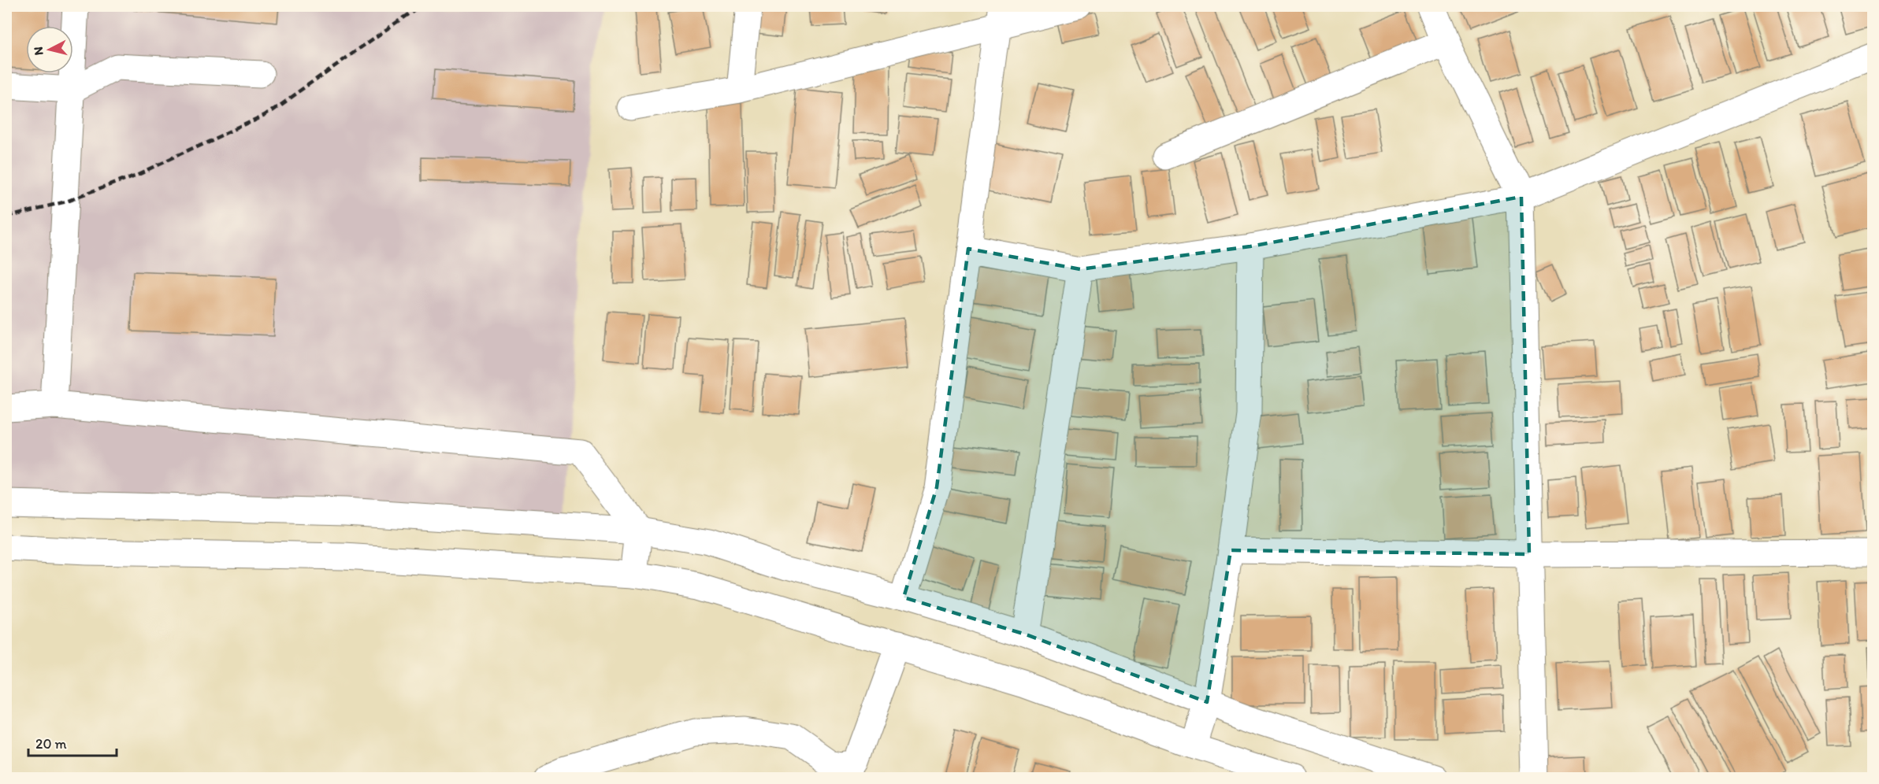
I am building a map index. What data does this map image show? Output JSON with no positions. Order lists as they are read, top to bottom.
{
  "scale_bar": "20 m",
  "north": "left"
}
